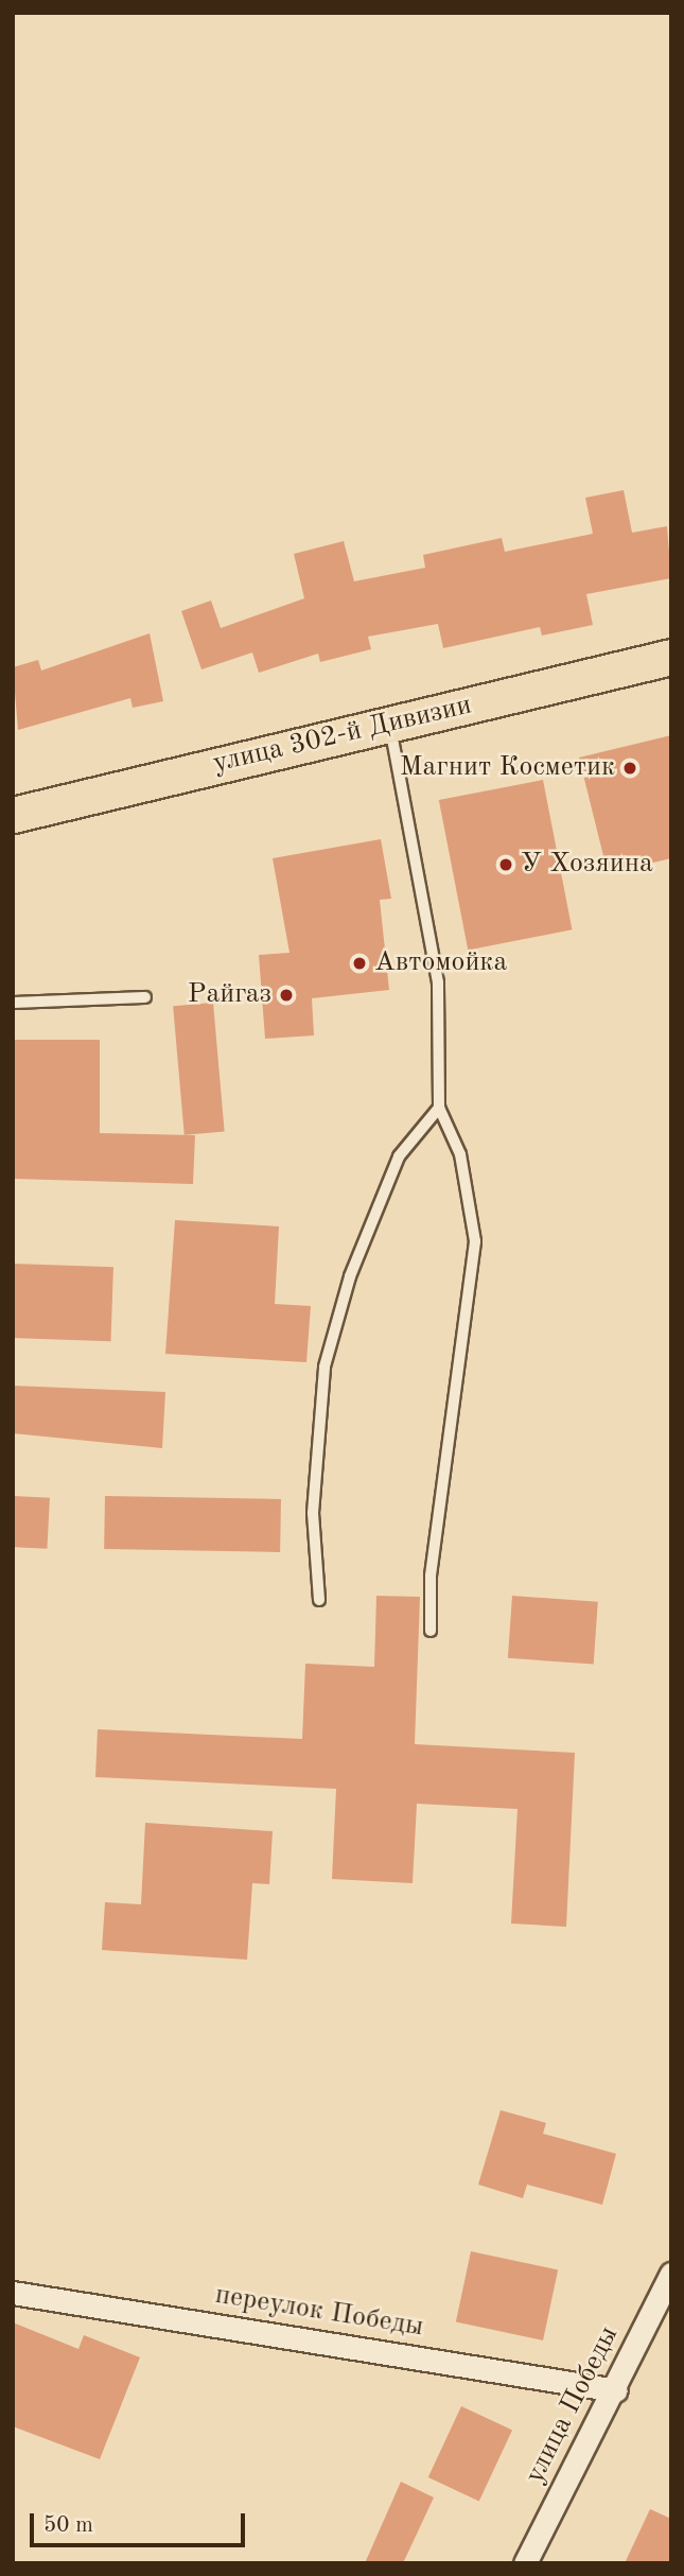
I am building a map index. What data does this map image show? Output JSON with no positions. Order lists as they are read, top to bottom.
{
  "streets": {
    "main road": ["улица 302-й Дивизии"],
    "street": ["переулок Победы", "улица Победы"]
  },
  "crossings": [
    ["переулок Победы", "улица Победы"]
  ],
  "places": [
    "Магнит Косметик",
    "У Хозяина",
    "Автомойка",
    "Райгаз"
  ],
  "scale_bar": "50 m"
}
